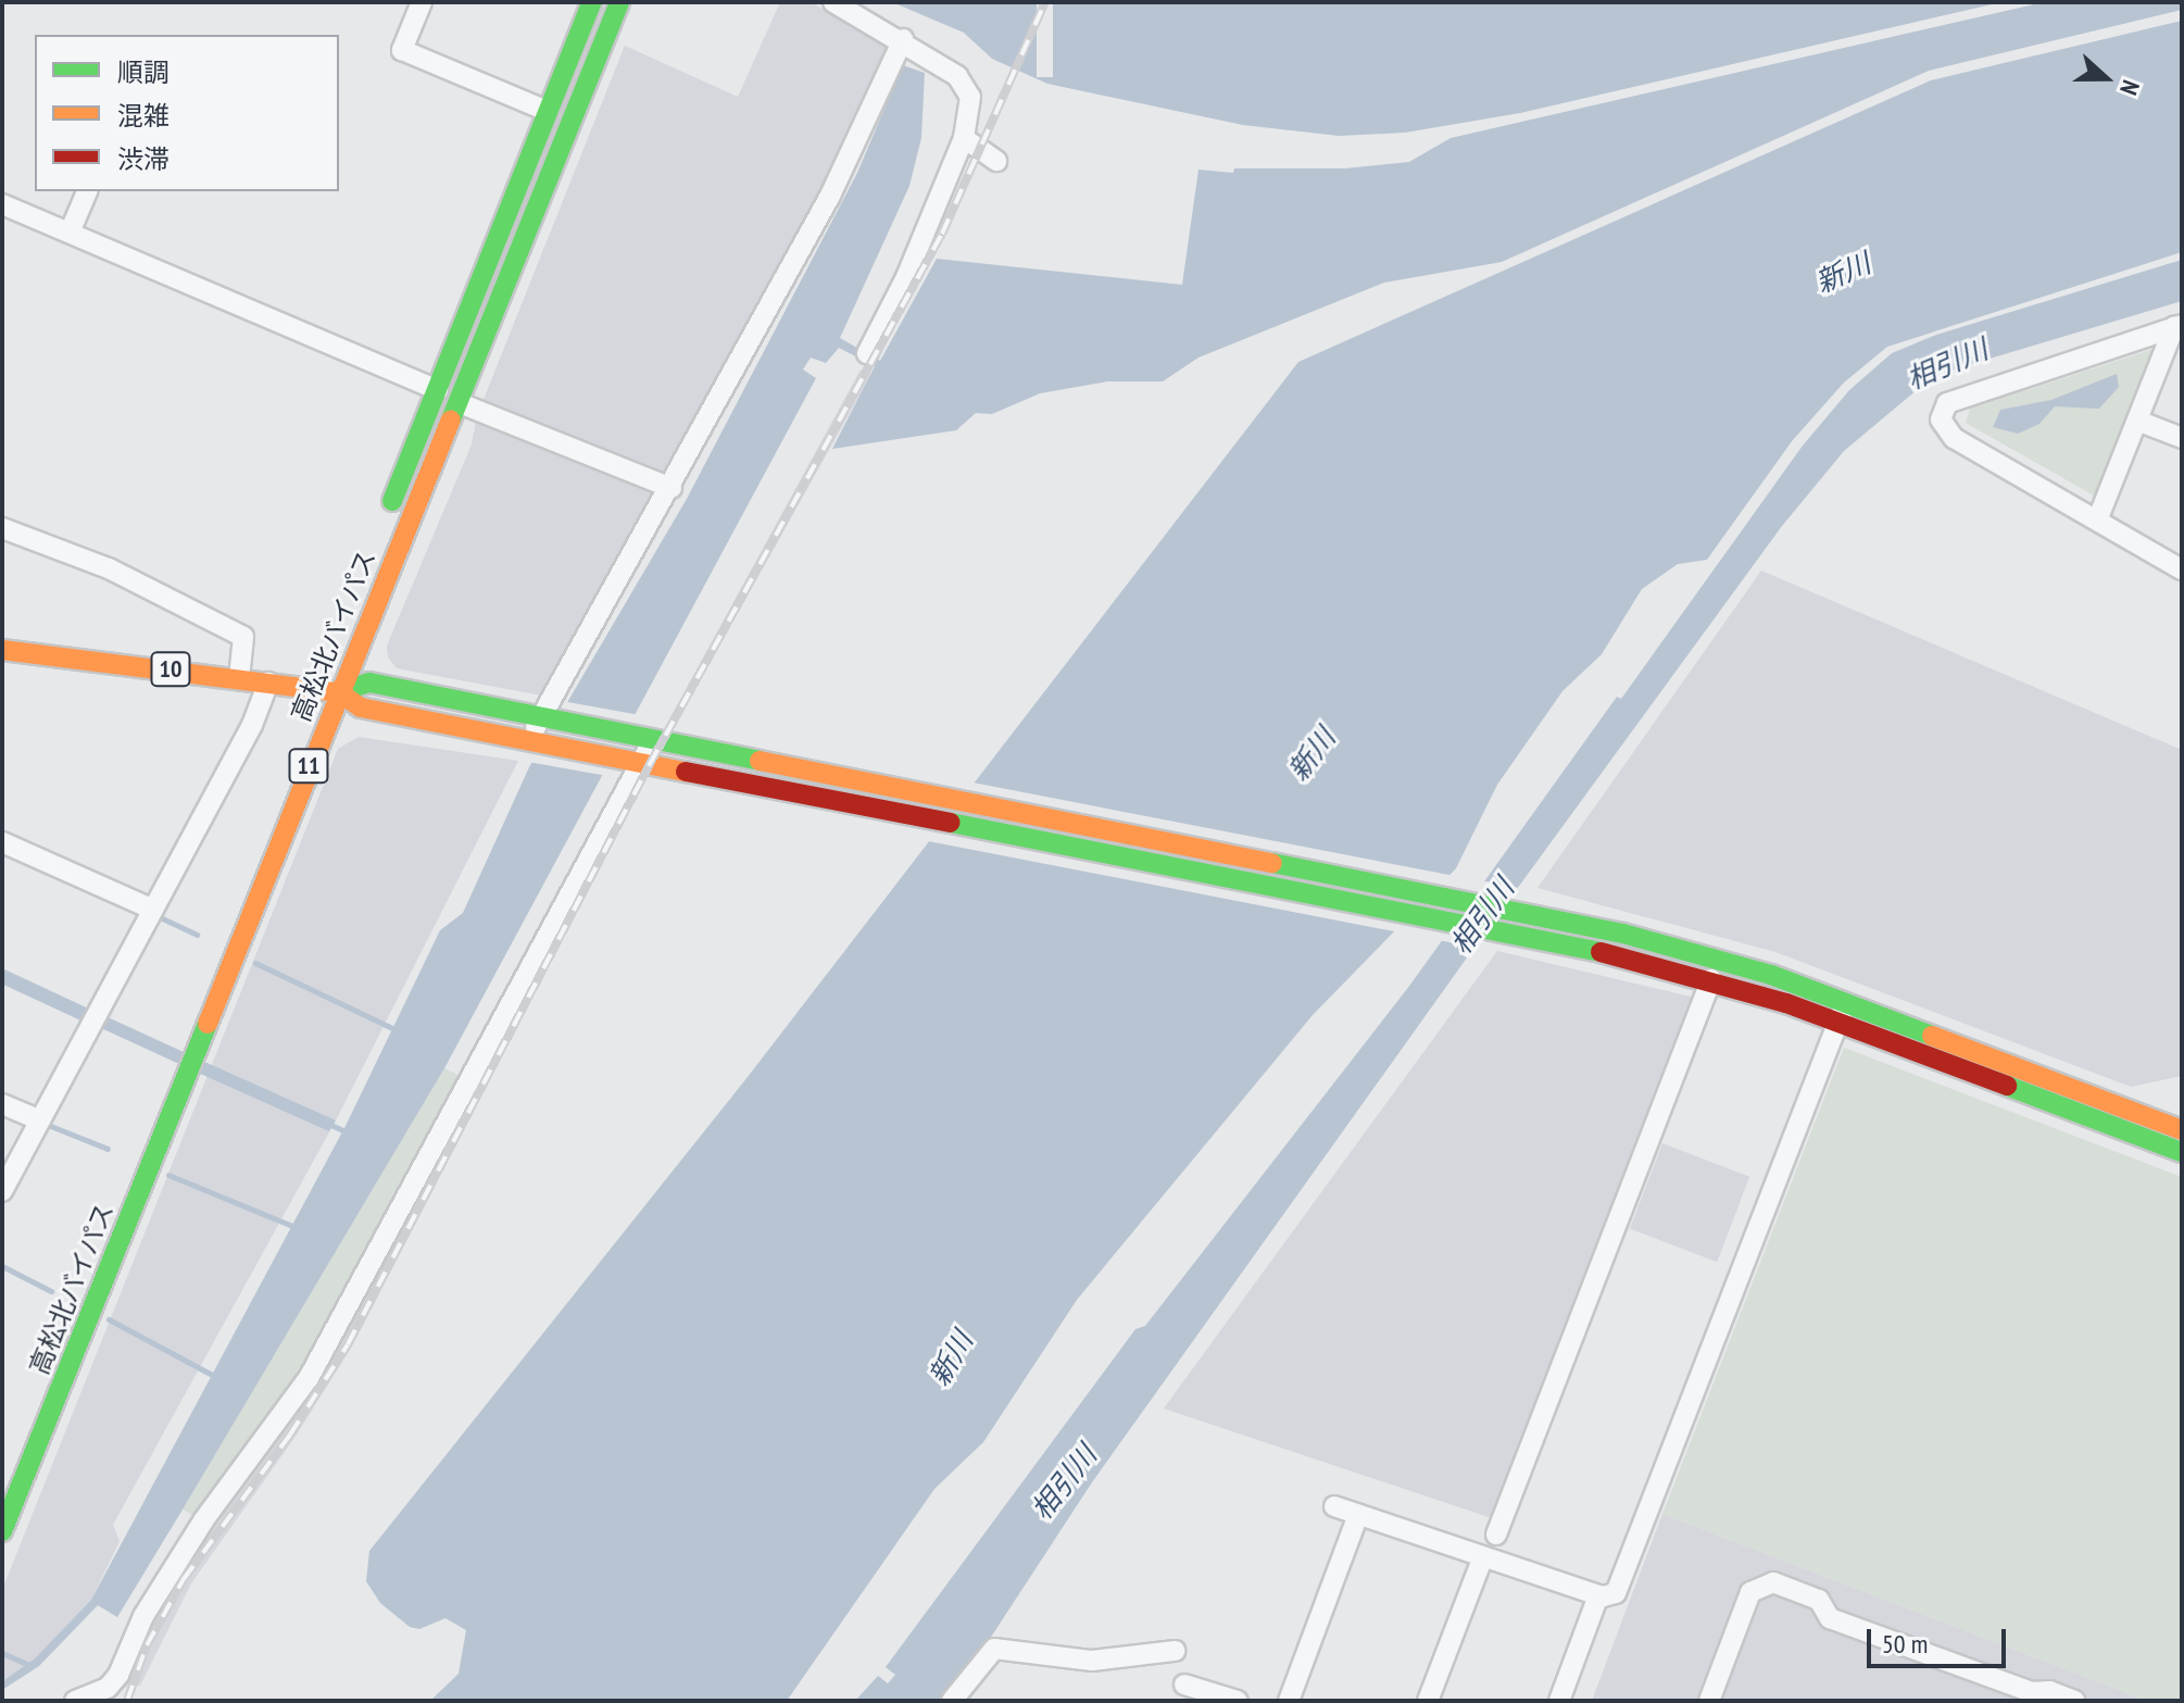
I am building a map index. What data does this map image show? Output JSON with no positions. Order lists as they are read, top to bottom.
{
  "streets": {
    "main road": ["高松北バイパス", "10", "11"]
  },
  "crossings": [
    ["高松北バイパス", "10"]
  ],
  "water": ["新川", "相引川"],
  "legend": ["順調", "混雑", "渋滞"],
  "scale_bar": "50 m",
  "north": "right"
}
